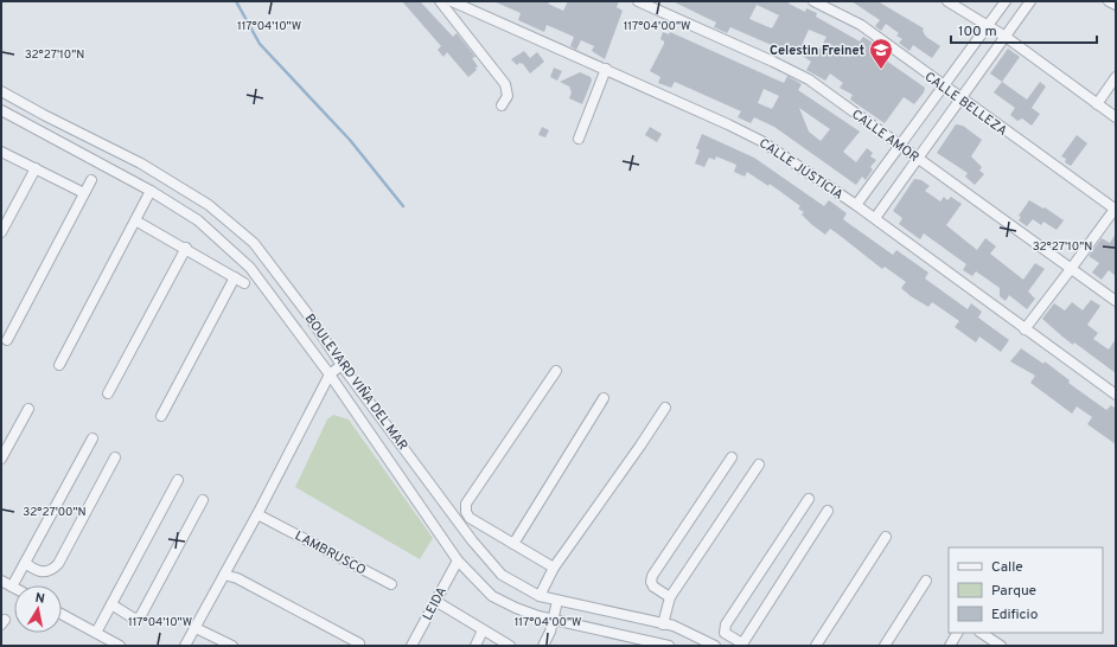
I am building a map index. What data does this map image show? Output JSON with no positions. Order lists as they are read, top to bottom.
{
  "streets": {
    "street": [
      "CALLE BELLEZA",
      "CALLE AMOR",
      "CALLE JUSTICIA",
      "BOULEVARD VIÑA DEL MAR",
      "LAMBRUSCO",
      "LEIDA"
    ]
  },
  "crossings": [
    ["BOULEVARD VIÑA DEL MAR", "LEIDA"]
  ],
  "places": {
    "school or university": ["Celestin Freinet"]
  },
  "legend": ["Calle", "Parque", "Edificio"],
  "scale_bar": "100 m",
  "north": "top",
  "coordinates": [
    "117°04'10\"W",
    "117°04'00\"W",
    "32°27'10\"N",
    "32°27'00\"N"
  ]
}
